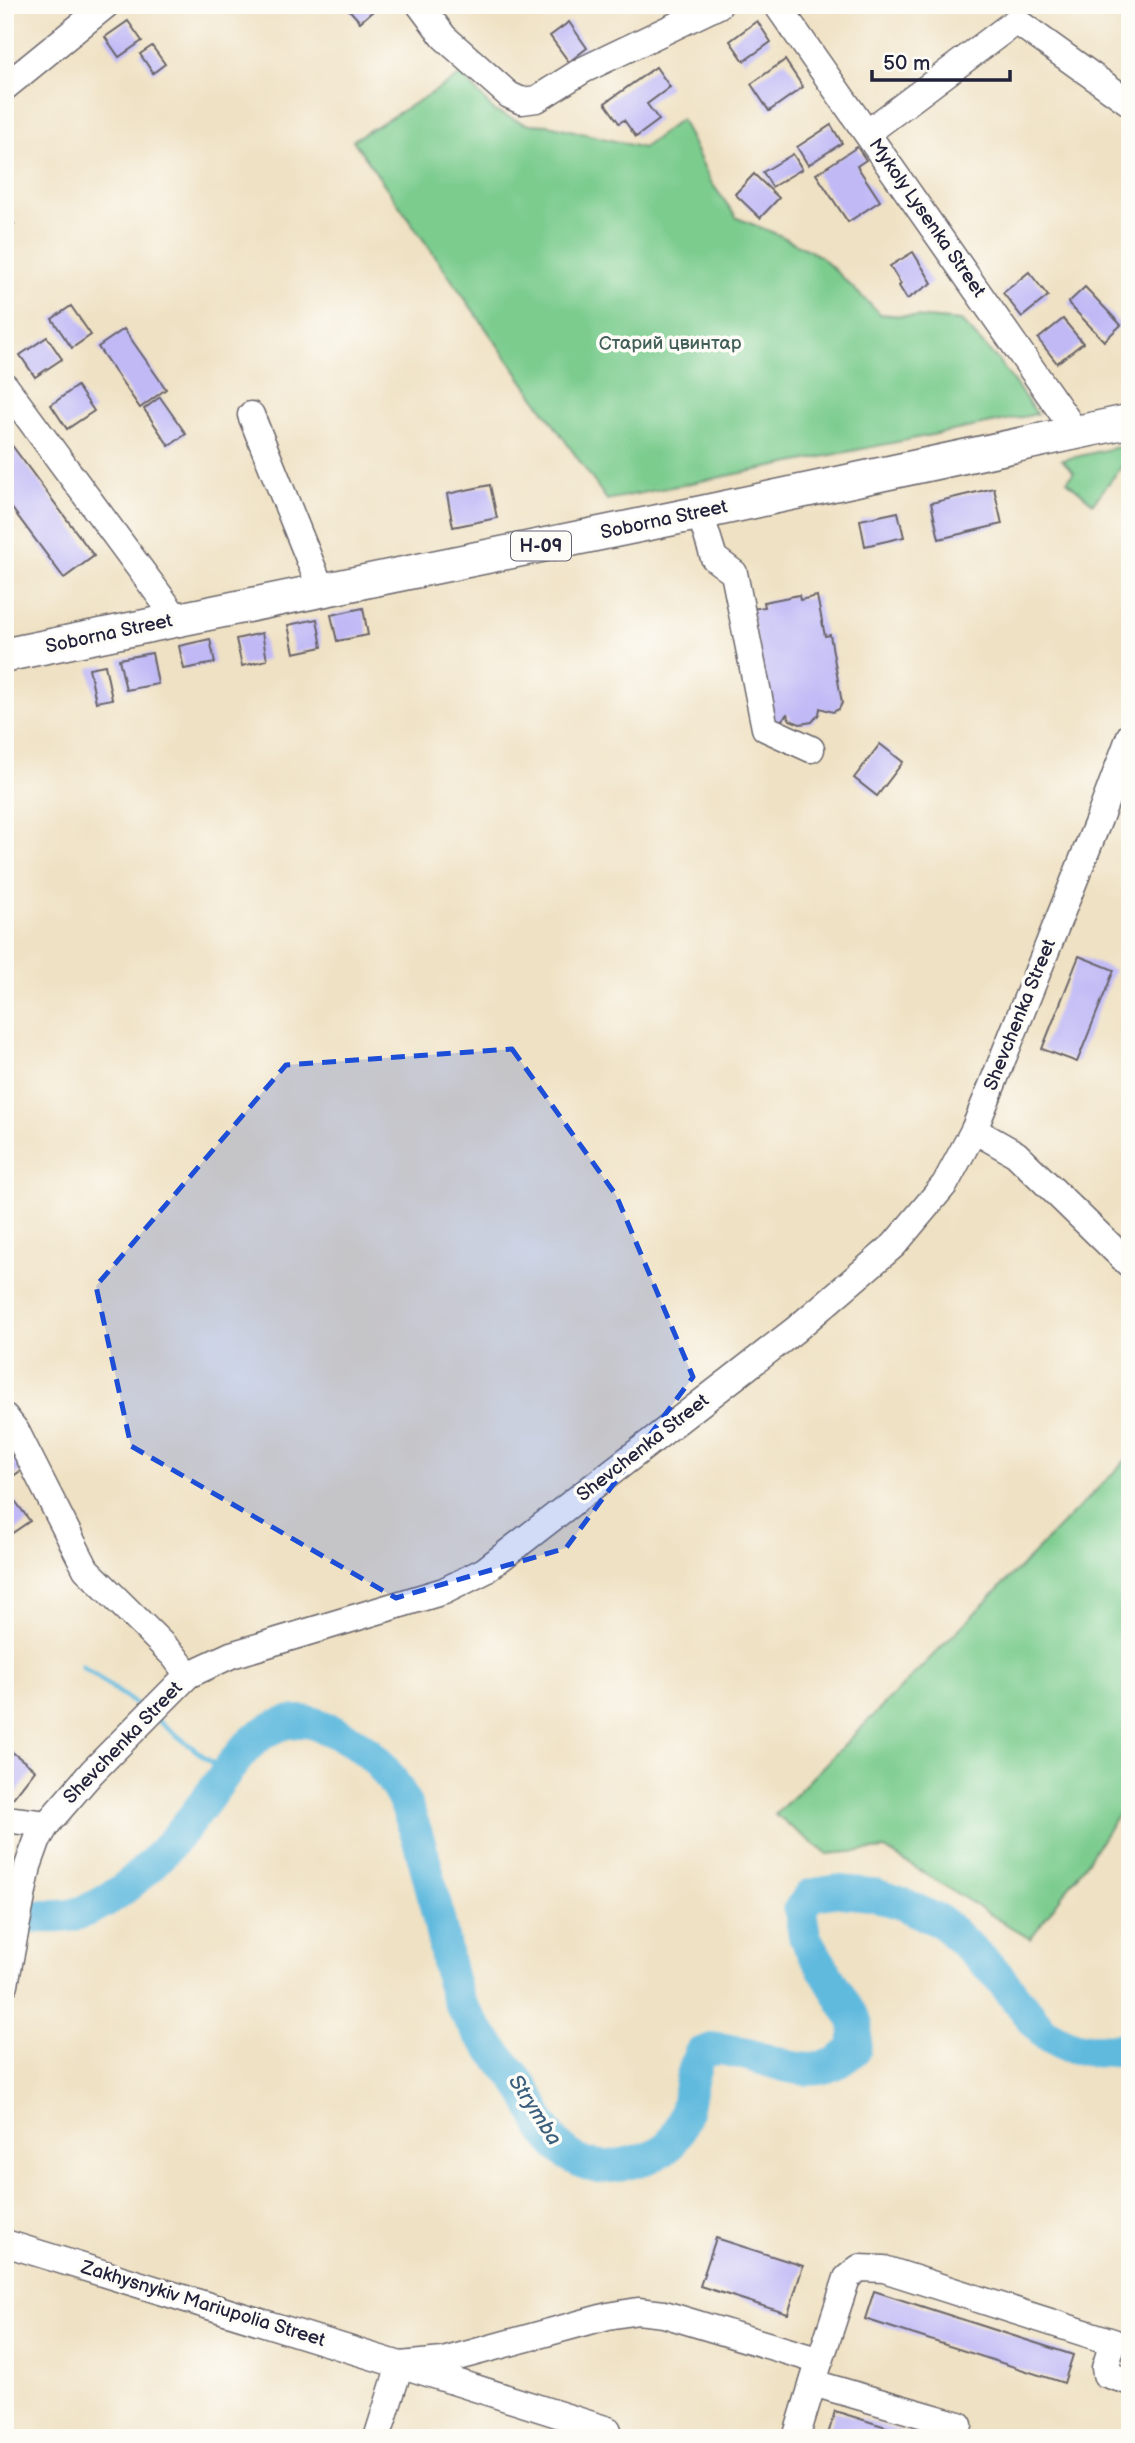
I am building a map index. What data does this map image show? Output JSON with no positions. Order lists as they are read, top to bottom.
{
  "streets": {
    "main road": ["Soborna Street", "Н-09"],
    "street": ["Mykoly Lysenka Street", "Shevchenka Street", "Zakhysnykiv Mariupolia Street"]
  },
  "crossings": [
    ["Mykoly Lysenka Street", "Soborna Street"],
    ["Mykoly Lysenka Street", "Н-09"],
    ["Soborna Street", "Н-09"]
  ],
  "water": ["Strymba"],
  "parks": ["Старий цвинтар"],
  "scale_bar": "50 m"
}
